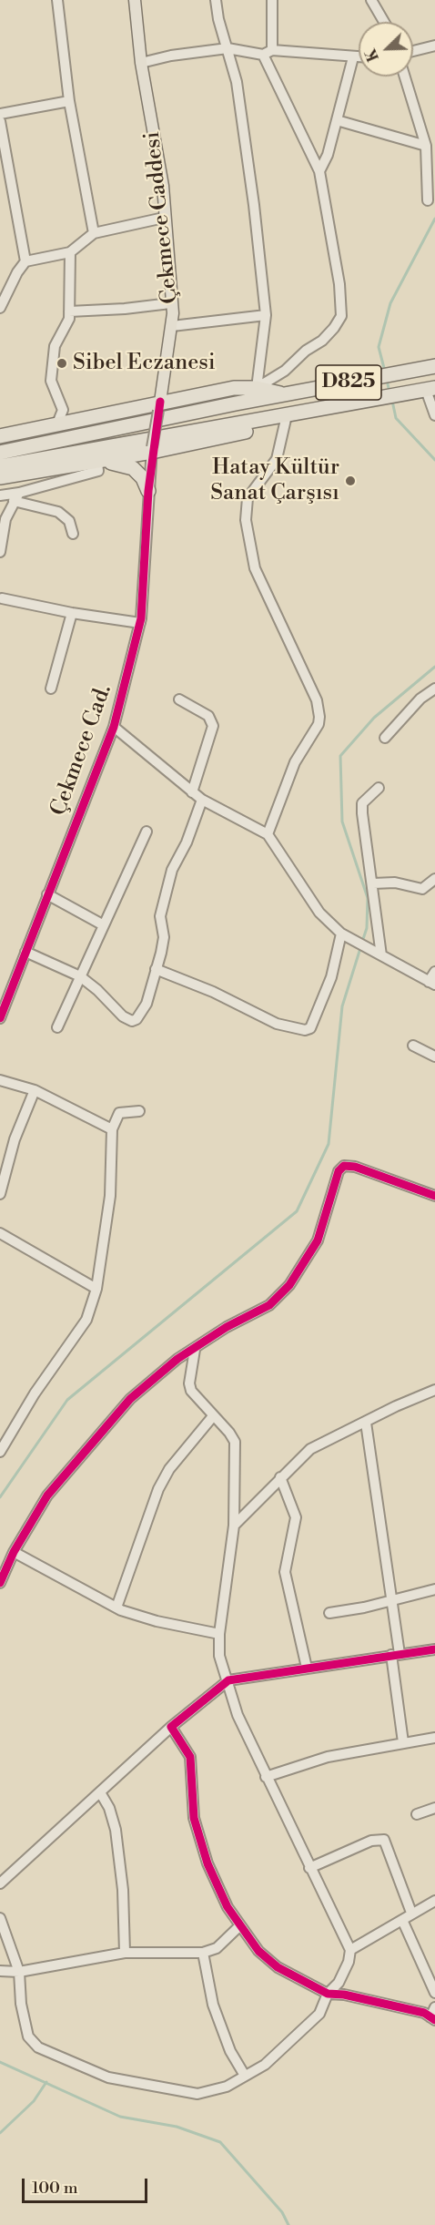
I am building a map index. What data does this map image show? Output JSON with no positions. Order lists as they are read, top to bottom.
{
  "streets": {
    "highway": ["D825"],
    "main road": ["Çekmece Caddesi"],
    "street": ["Çekmece Cad."]
  },
  "crossings": [
    ["Çekmece Caddesi", "Çekmece Cad."]
  ],
  "places": ["Sibel Eczanesi", "Hatay Kültür Sanat Çarşısı"],
  "scale_bar": "100 m",
  "north": "bottom left"
}
